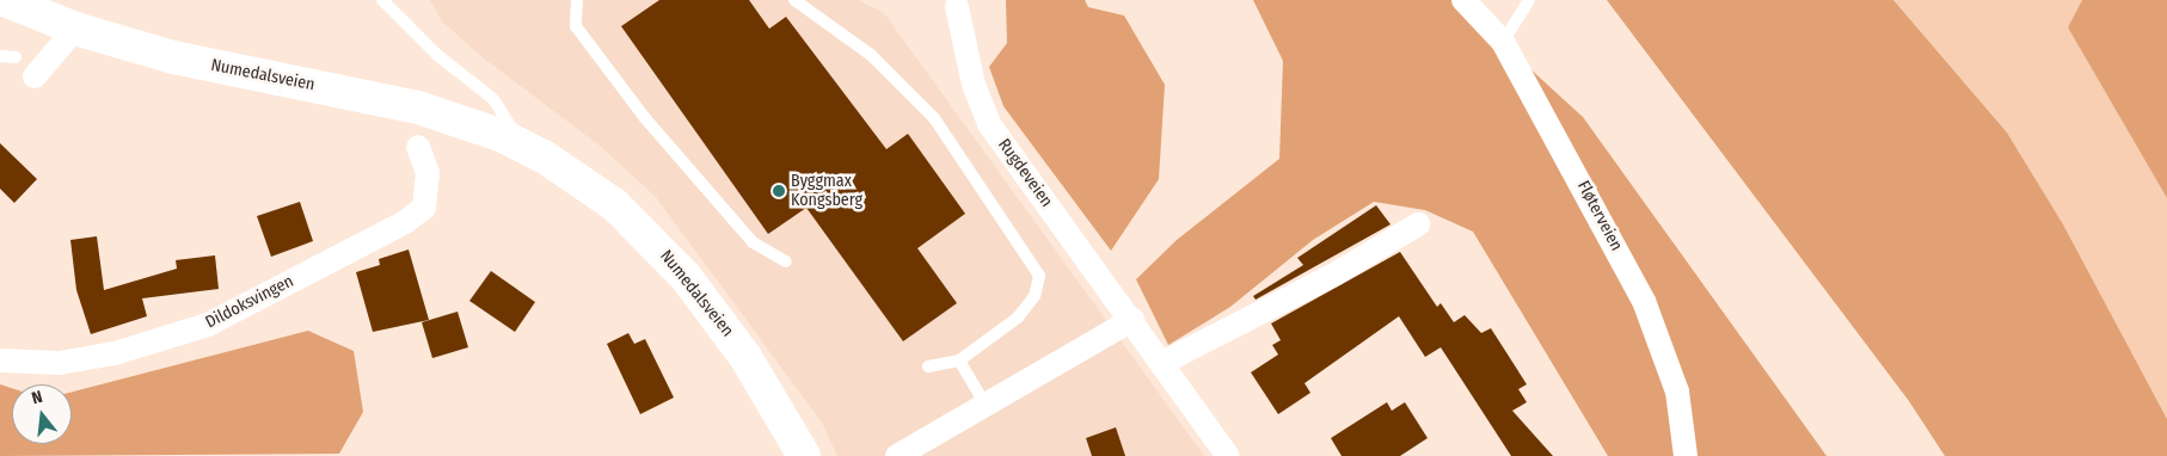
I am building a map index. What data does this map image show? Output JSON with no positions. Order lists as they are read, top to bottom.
{
  "streets": {
    "main road": ["Numedalsveien"],
    "street": ["Rugdeveien", "Fløterveien", "Dildoksvingen"]
  },
  "places": ["Byggmax Kongsberg"],
  "north": "top"
}
